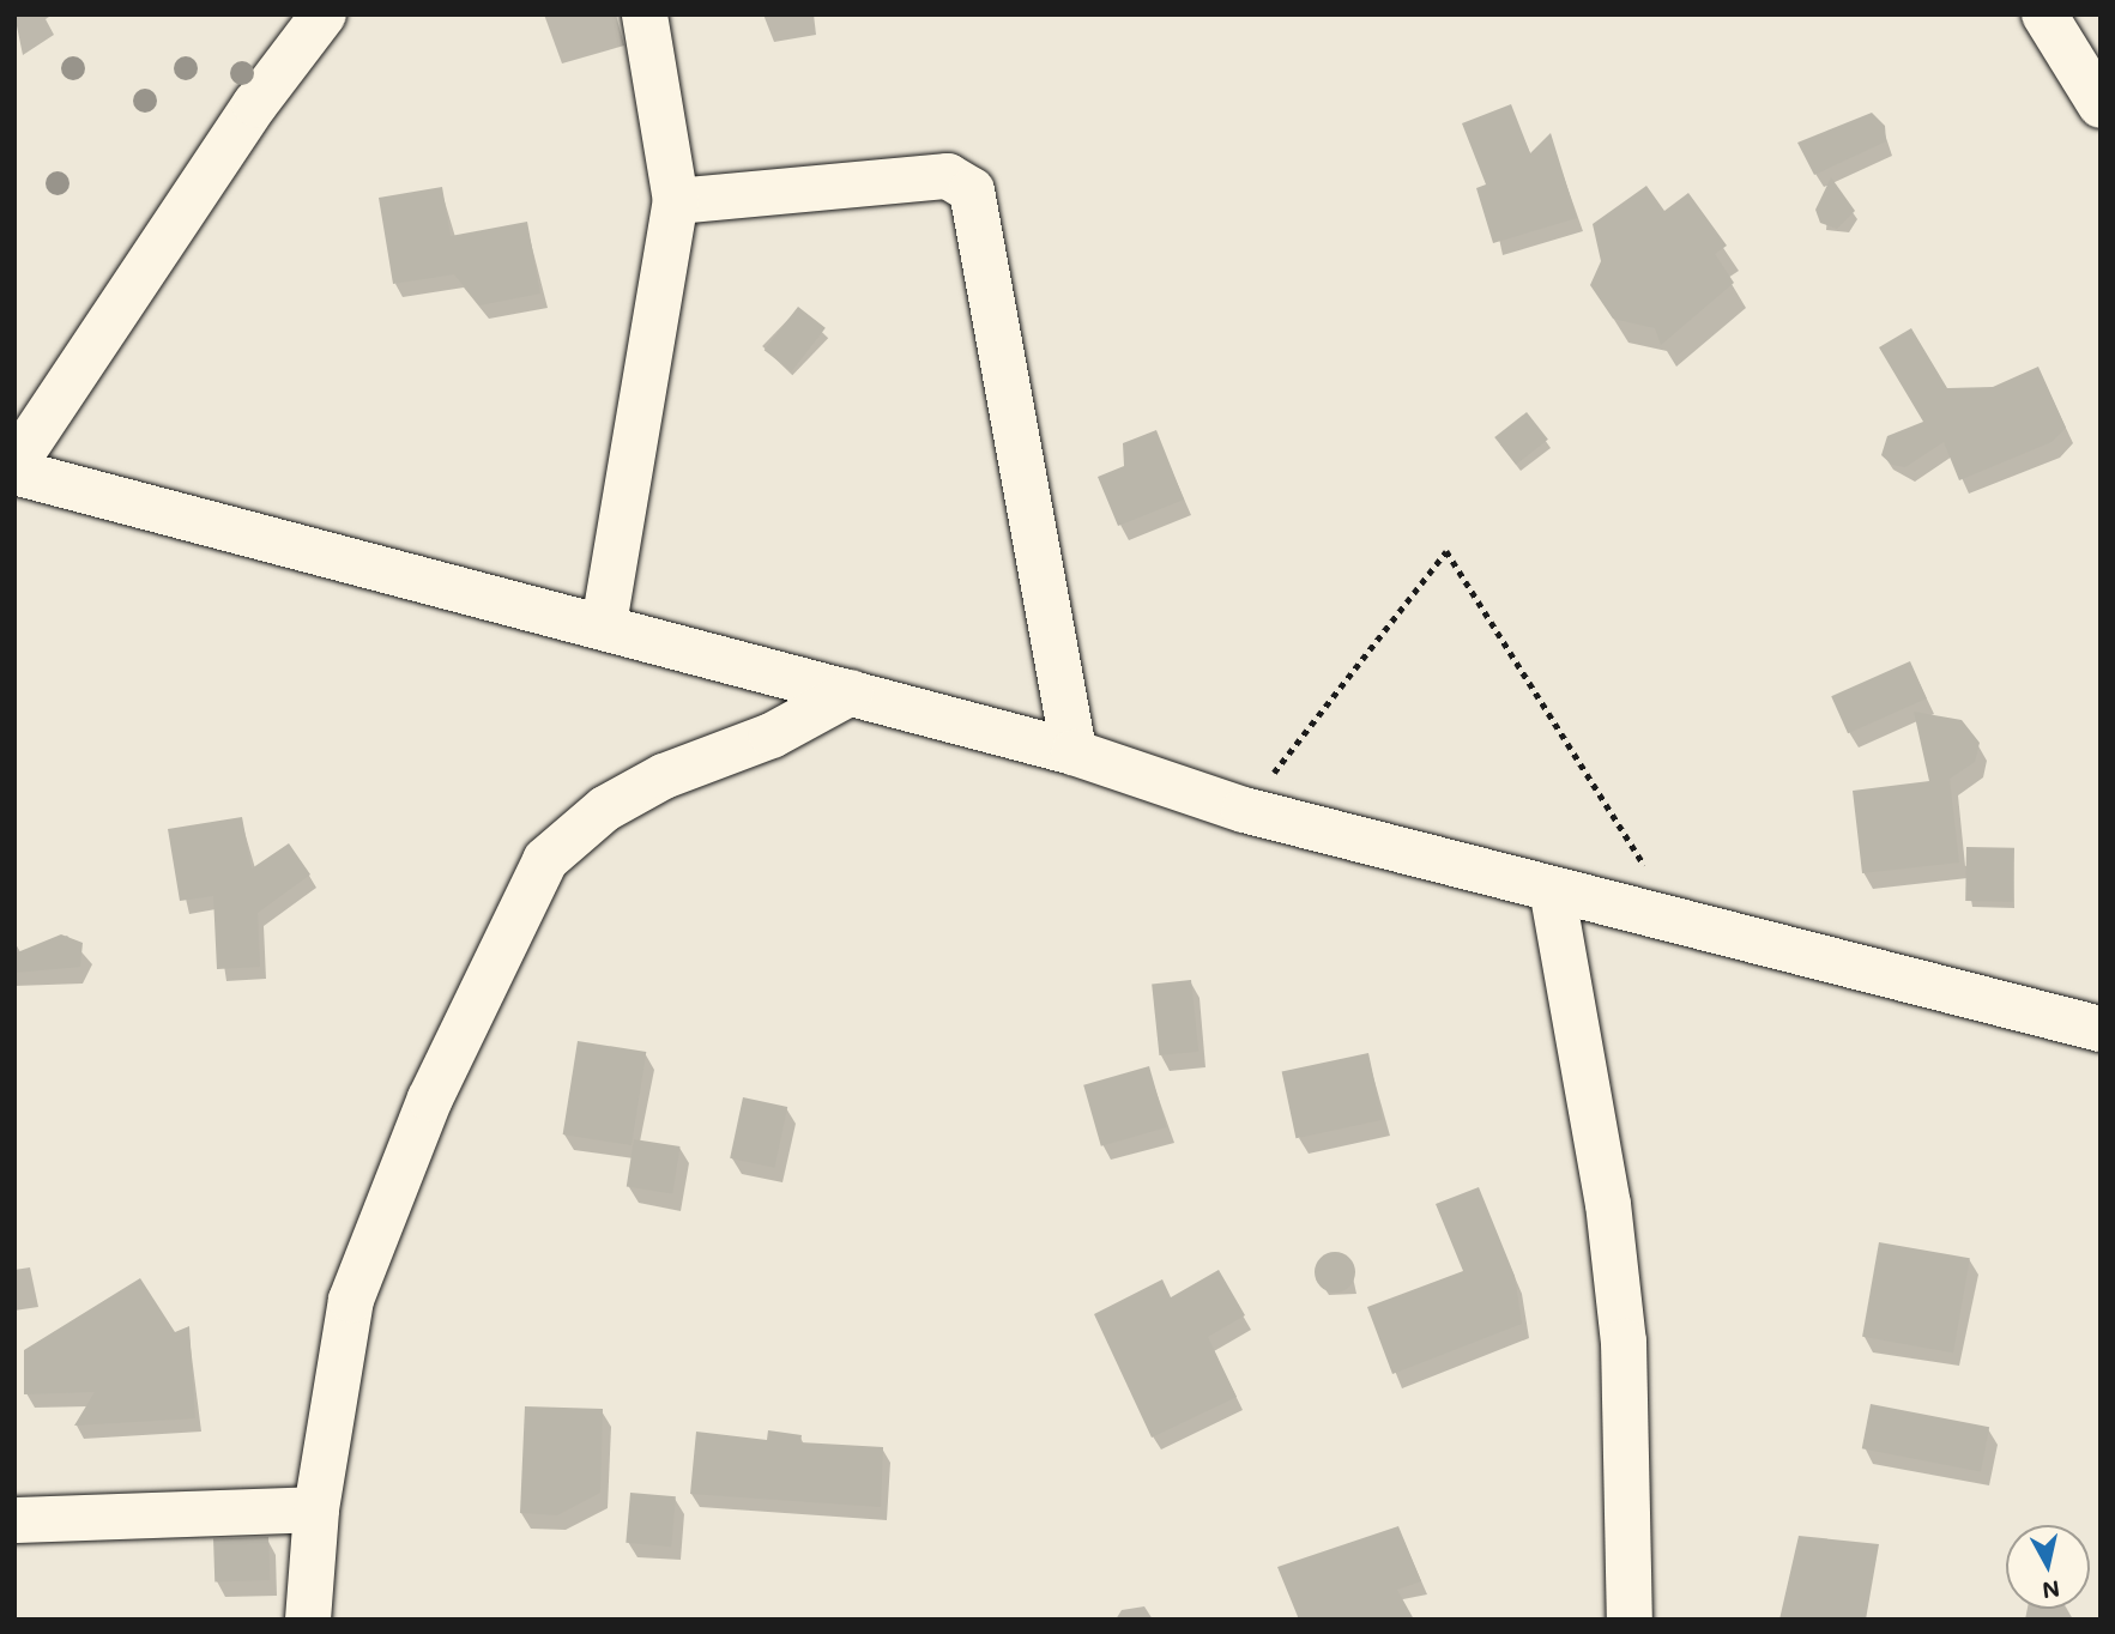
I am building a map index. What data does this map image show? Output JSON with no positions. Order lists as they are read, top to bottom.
{
  "north": "bottom"
}
